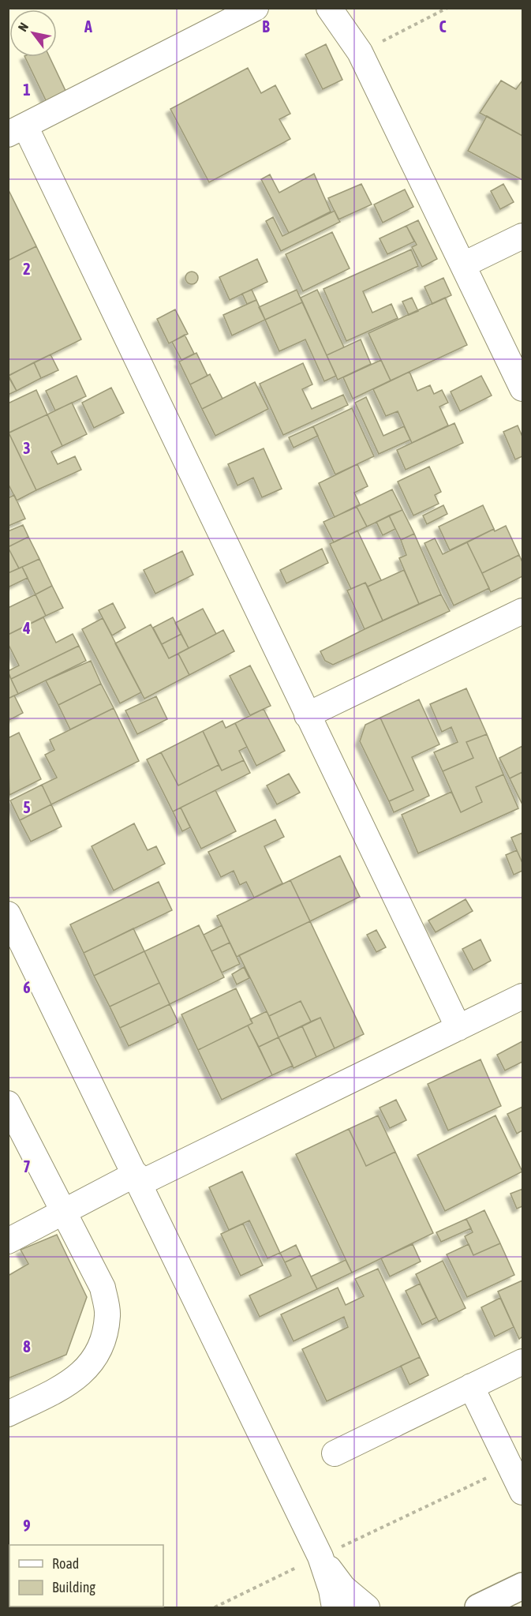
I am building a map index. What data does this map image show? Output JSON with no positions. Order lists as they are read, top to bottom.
{
  "legend": ["Road", "Building"],
  "north": "top left",
  "grid": {
    "columns": ["A", "B", "C"],
    "rows": [
      "1",
      "2",
      "3",
      "4",
      "5",
      "6",
      "7",
      "8",
      "9"
    ]
  }
}
